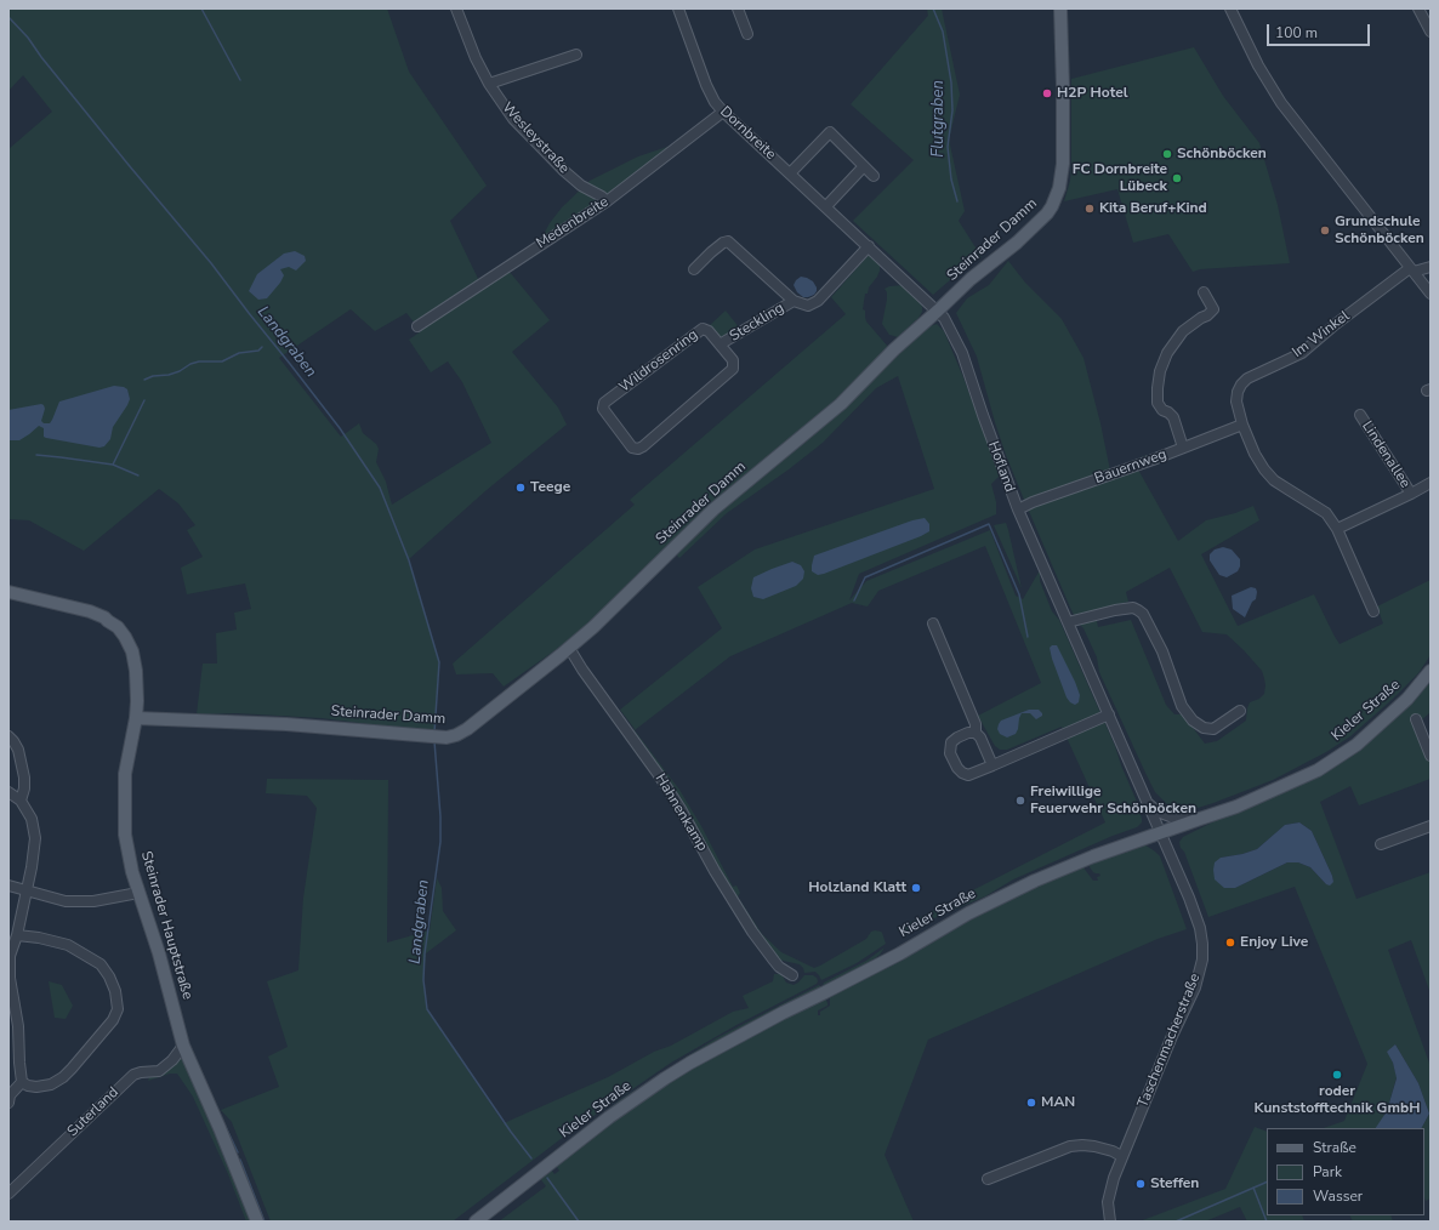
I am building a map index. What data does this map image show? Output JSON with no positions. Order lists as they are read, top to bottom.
{
  "streets": {
    "main road": ["Steinrader Damm", "Kieler Straße", "Steinrader Hauptstraße"],
    "street": [
      "Dornbreite",
      "Wesleystraße",
      "Medenbreite",
      "Steckling",
      "Im Winkel",
      "Wildrosenring",
      "Lindenallee",
      "Hofland",
      "Bauernweg",
      "Hahnenkamp",
      "Taschenmacherstraße",
      "Suterland"
    ]
  },
  "crossings": [
    ["Dornbreite", "Medenbreite"],
    ["Dornbreite", "Steinrader Damm"],
    ["Dornbreite", "Hofland"],
    ["Wesleystraße", "Medenbreite"],
    ["Steinrader Damm", "Hofland"],
    ["Steinrader Damm", "Hahnenkamp"],
    ["Steinrader Damm", "Steinrader Hauptstraße"],
    ["Steckling", "Wildrosenring"],
    ["Im Winkel", "Lindenallee"],
    ["Im Winkel", "Bauernweg"],
    ["Hofland", "Bauernweg"],
    ["Hofland", "Kieler Straße"],
    ["Hofland", "Taschenmacherstraße"],
    ["Kieler Straße", "Taschenmacherstraße"],
    ["Steinrader Hauptstraße", "Suterland"]
  ],
  "water": ["Flutgraben", "Landgraben"],
  "places": [
    "H2P Hotel",
    "Schönböcken",
    "FC Dornbreite Lübeck",
    "Kita Beruf+Kind",
    "Grundschule Schönböcken",
    "Teege",
    "Freiwillige Feuerwehr Schönböcken",
    "Holzland Klatt",
    "Enjoy Live",
    "roder Kunststofftechnik GmbH",
    "MAN",
    "Steffen"
  ],
  "legend": ["Straße", "Park", "Wasser"],
  "scale_bar": "100 m"
}
